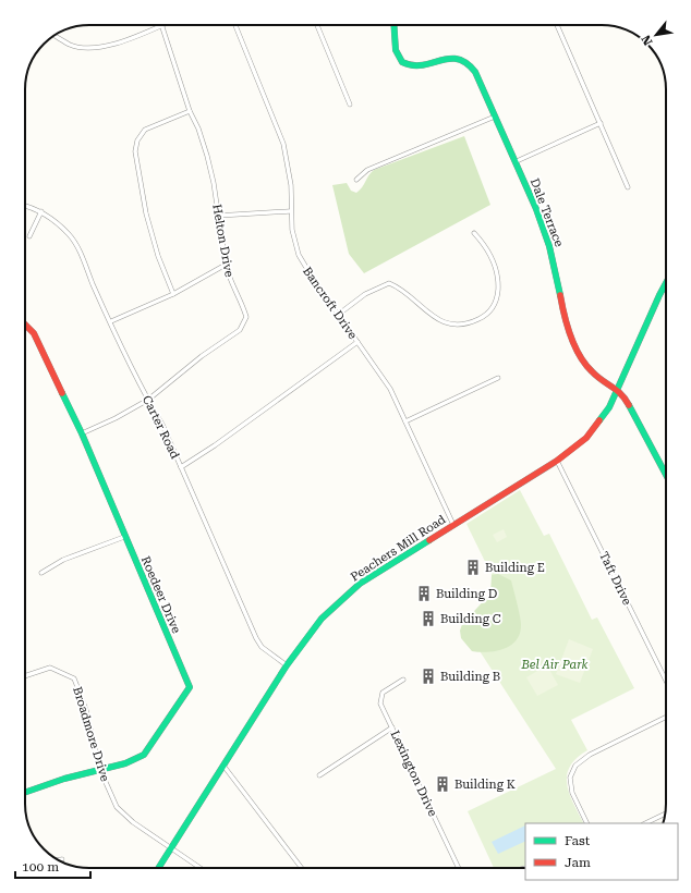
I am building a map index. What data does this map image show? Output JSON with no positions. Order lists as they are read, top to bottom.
{
  "streets": {
    "street": [
      "Dale Terrace",
      "Helton Drive",
      "Bancroft Drive",
      "Carter Road",
      "Peachers Mill Road",
      "Taft Drive",
      "Roedeer Drive",
      "Broadmore Drive",
      "Lexington Drive"
    ]
  },
  "crossings": [
    ["Dale Terrace", "Peachers Mill Road"],
    ["Helton Drive", "Carter Road"],
    ["Helton Drive", "Roedeer Drive"],
    ["Bancroft Drive", "Peachers Mill Road"],
    ["Carter Road", "Peachers Mill Road"],
    ["Peachers Mill Road", "Taft Drive"],
    ["Peachers Mill Road", "Broadmore Drive"],
    ["Roedeer Drive", "Broadmore Drive"]
  ],
  "parks": ["Bel Air Park"],
  "places": {
    "building": [
      "Building E",
      "Building D",
      "Building C",
      "Building B",
      "Building K"
    ]
  },
  "legend": ["Fast", "Jam"],
  "scale_bar": "100 m",
  "north": "bottom left"
}
